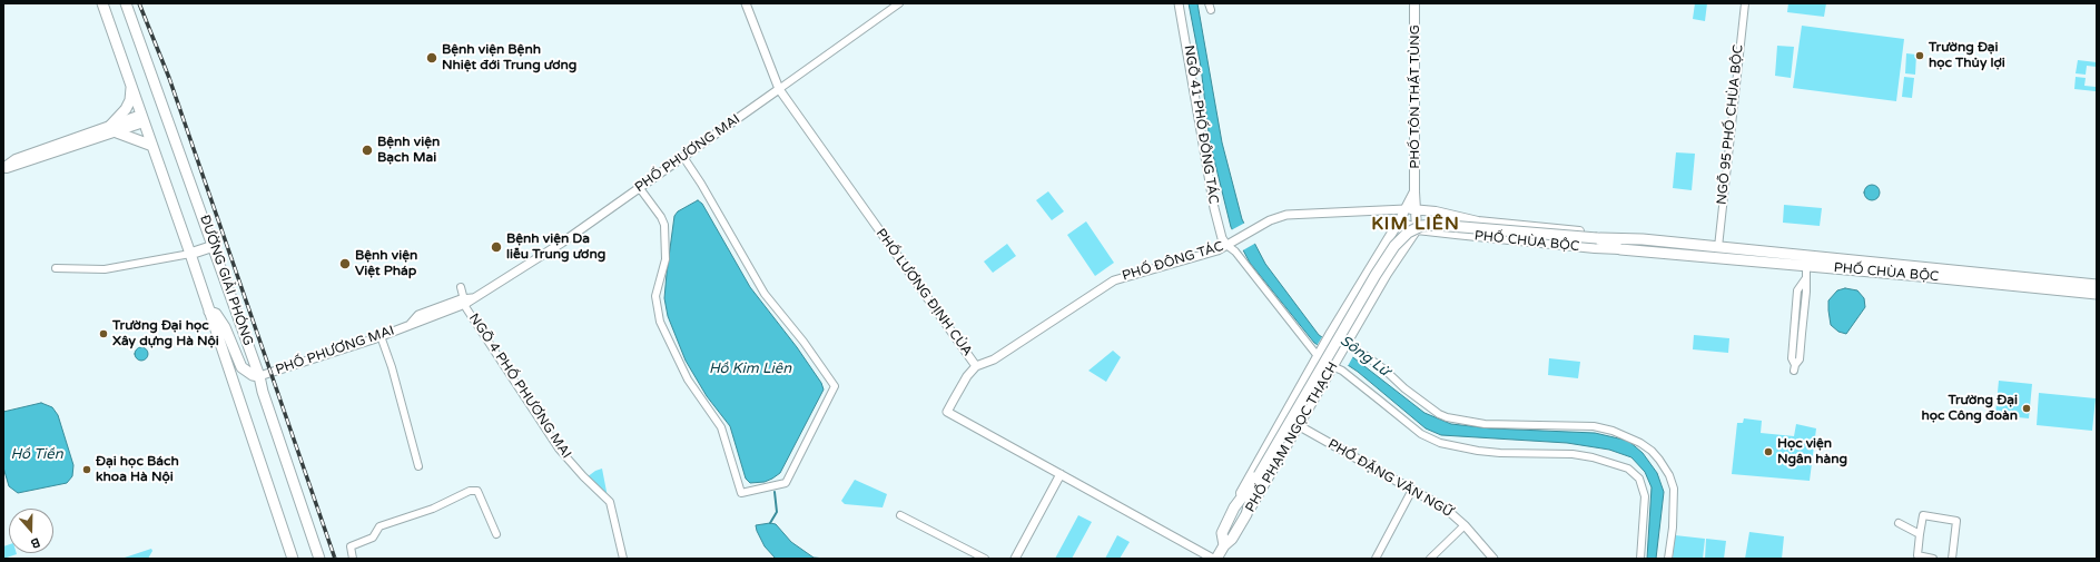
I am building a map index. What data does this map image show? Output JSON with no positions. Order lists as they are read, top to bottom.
{
  "streets": {
    "main road": [
      "PHỐ TÔN THẤT TÙNG",
      "PHỐ CHÙA BỘC",
      "ĐƯỜNG GIẢI PHÓNG",
      "PHỐ PHẠM NGỌC THẠCH"
    ],
    "street": [
      "NGÕ 41 PHỐ ĐÔNG TÁC",
      "NGÕ 95 PHỐ CHÙA BỘC",
      "PHỐ PHƯƠNG MAI",
      "PHỐ ĐÔNG TÁC",
      "PHỐ LƯƠNG ĐỊNH CỦA",
      "NGÕ 4 PHỐ PHƯƠNG MAI",
      "PHỐ ĐẶNG VĂN NGỮ"
    ]
  },
  "crossings": [
    ["PHỐ TÔN THẤT TÙNG", "PHỐ CHÙA BỘC"],
    ["PHỐ TÔN THẤT TÙNG", "PHỐ ĐÔNG TÁC"],
    ["NGÕ 41 PHỐ ĐÔNG TÁC", "PHỐ ĐÔNG TÁC"],
    ["NGÕ 95 PHỐ CHÙA BỘC", "PHỐ CHÙA BỘC"],
    ["PHỐ PHƯƠNG MAI", "ĐƯỜNG GIẢI PHÓNG"],
    ["PHỐ PHƯƠNG MAI", "PHỐ LƯƠNG ĐỊNH CỦA"],
    ["PHỐ PHƯƠNG MAI", "NGÕ 4 PHỐ PHƯƠNG MAI"],
    ["PHỐ CHÙA BỘC", "PHỐ ĐÔNG TÁC"],
    ["PHỐ CHÙA BỘC", "PHỐ PHẠM NGỌC THẠCH"],
    ["PHỐ ĐÔNG TÁC", "PHỐ LƯƠNG ĐỊNH CỦA"],
    ["PHỐ PHẠM NGỌC THẠCH", "PHỐ ĐẶNG VĂN NGỮ"]
  ],
  "districts": ["KIM LIÊN"],
  "water": ["Sông Lừ", "Hồ Kim Liên", "Hồ Tiền"],
  "places": [
    "Trường Đại học Thủy lợi",
    "Bệnh viện Bệnh Nhiệt đới Trung ương",
    "Bệnh viện Bạch Mai",
    "Bệnh viện Da liễu Trung ương",
    "Bệnh viện Việt Pháp",
    "Trường Đại học Xây dựng Hà Nội",
    "Trường Đại học Công đoàn",
    "Học viện Ngân hàng",
    "Đại học Bách khoa Hà Nội"
  ],
  "north": "bottom"
}
